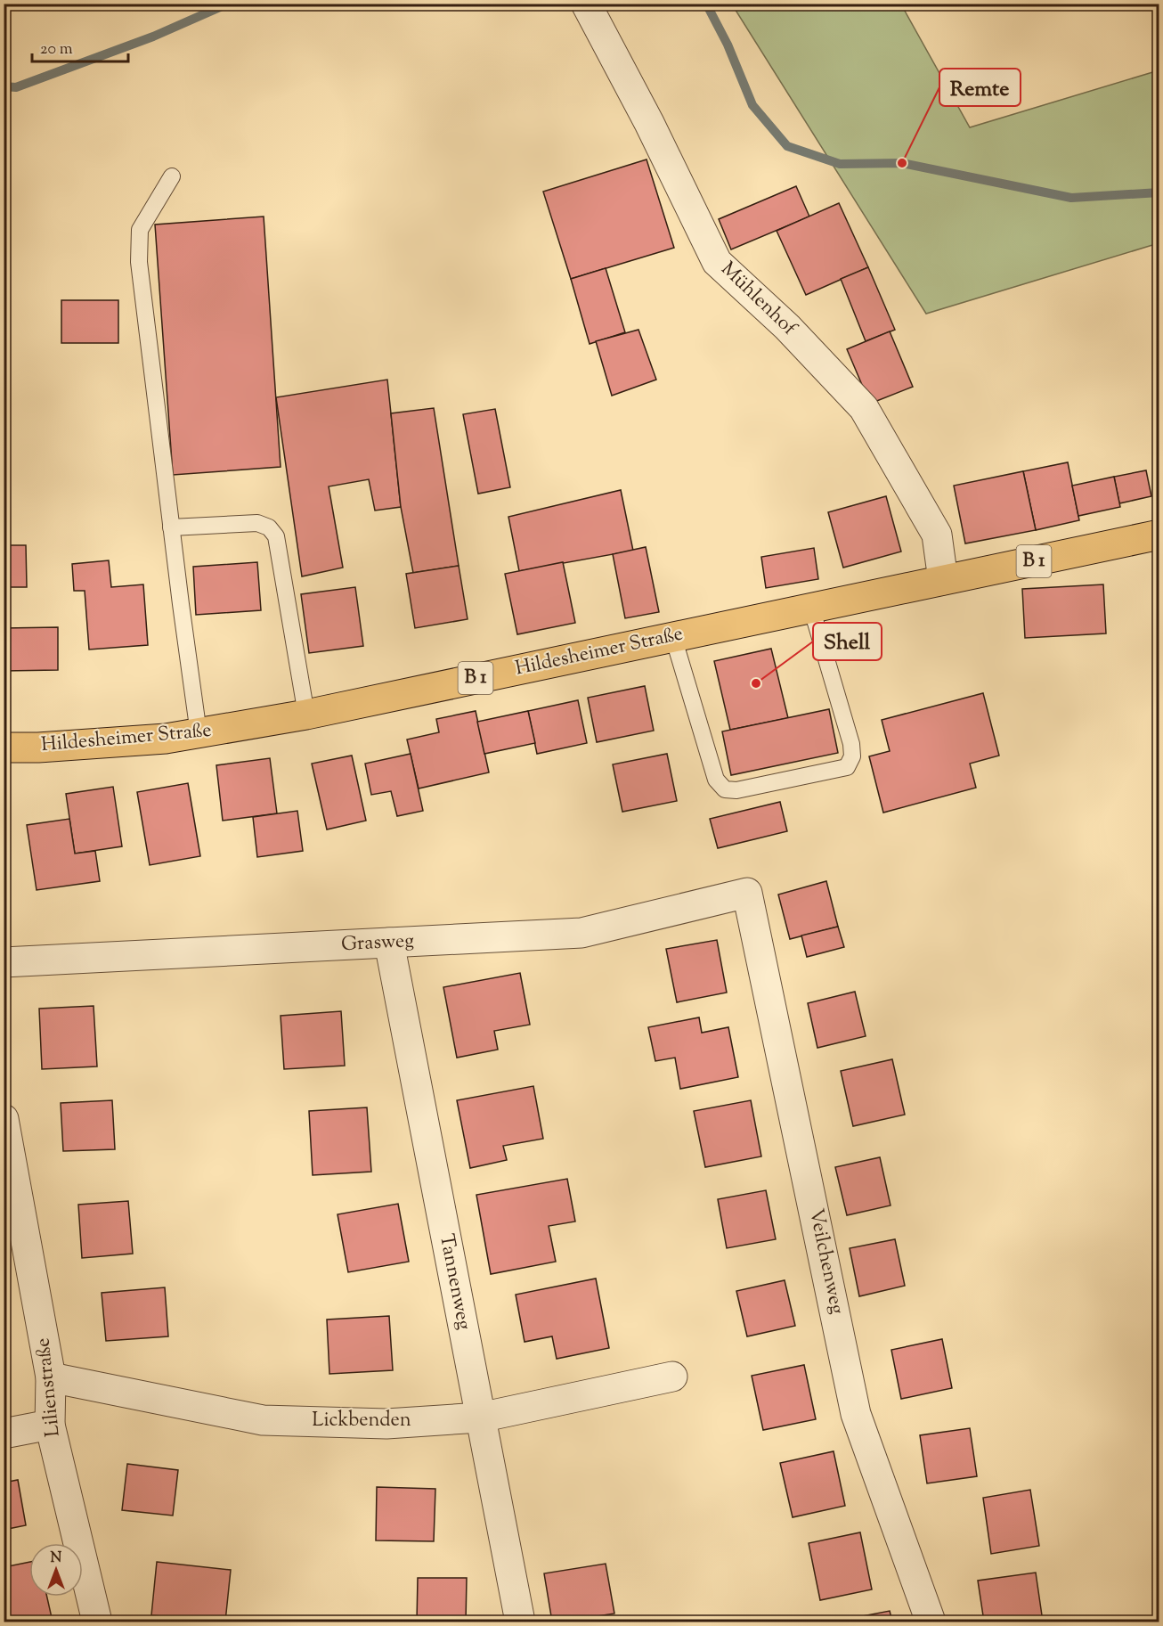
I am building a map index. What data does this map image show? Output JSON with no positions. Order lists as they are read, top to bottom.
{
  "streets": {
    "main road": ["B 1", "Hildesheimer Straße"],
    "street": [
      "Mühlenhof",
      "Grasweg",
      "Veilchenweg",
      "Tannenweg",
      "Lilienstraße",
      "Lickbenden"
    ]
  },
  "crossings": [
    ["Mühlenhof", "Hildesheimer Straße"],
    ["Grasweg", "Veilchenweg"],
    ["Grasweg", "Tannenweg"],
    ["Tannenweg", "Lickbenden"],
    ["Lilienstraße", "Lickbenden"]
  ],
  "places": ["Remte", "Shell"],
  "scale_bar": "20 m",
  "north": "top"
}
